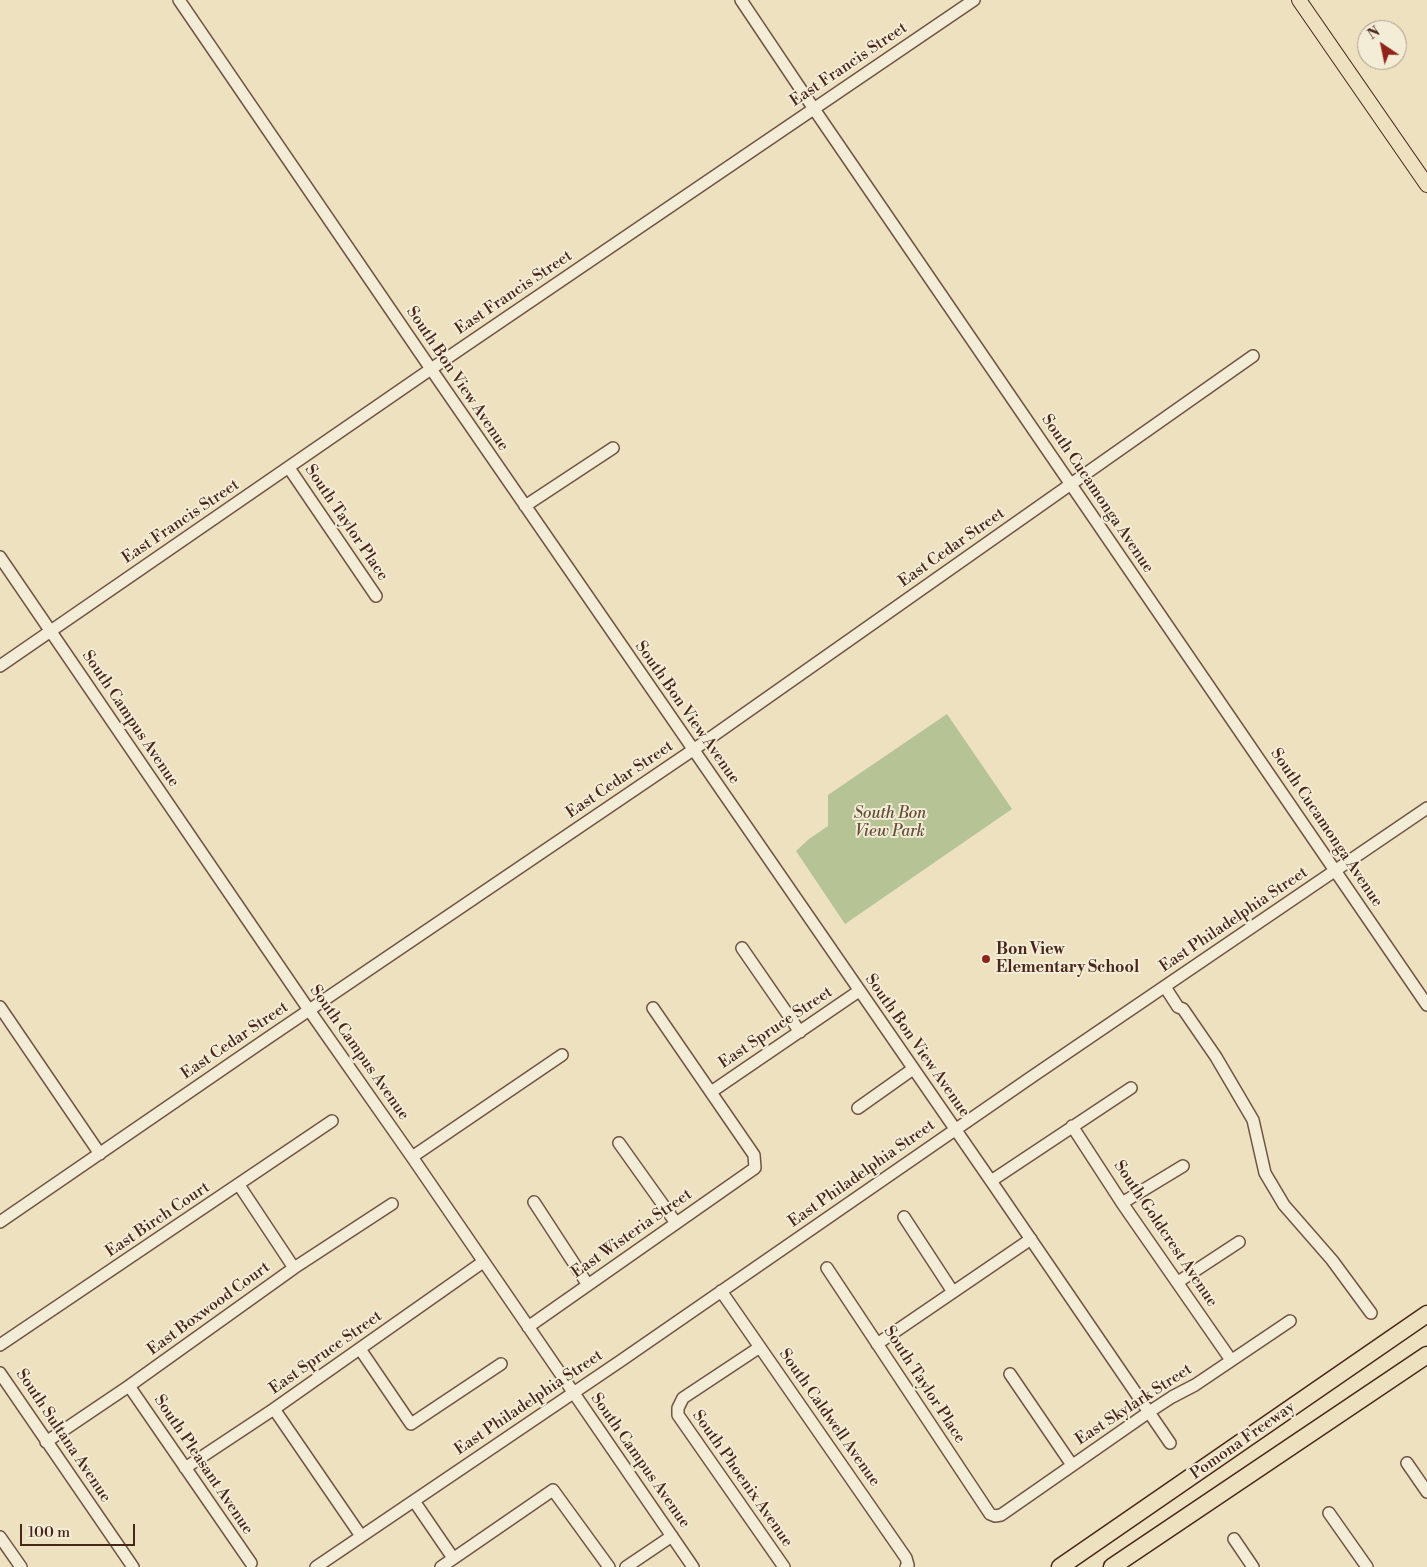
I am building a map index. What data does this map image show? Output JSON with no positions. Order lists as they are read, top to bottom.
{
  "streets": {
    "highway": ["Pomona Freeway"],
    "street": [
      "East Francis Street",
      "South Bon View Avenue",
      "South Cucamonga Avenue",
      "South Taylor Place",
      "East Cedar Street",
      "South Campus Avenue",
      "East Philadelphia Street",
      "East Spruce Street",
      "East Birch Court",
      "East Wisteria Street",
      "South Goldcrest Avenue",
      "East Boxwood Court",
      "East Skylark Street",
      "South Caldwell Avenue",
      "South Sultana Avenue",
      "South Pleasant Avenue",
      "South Phoenix Avenue"
    ]
  },
  "crossings": [
    ["East Francis Street", "South Bon View Avenue"],
    ["East Francis Street", "South Cucamonga Avenue"],
    ["East Francis Street", "South Taylor Place"],
    ["East Francis Street", "South Campus Avenue"],
    ["South Bon View Avenue", "East Cedar Street"],
    ["South Bon View Avenue", "East Philadelphia Street"],
    ["South Bon View Avenue", "East Spruce Street"],
    ["South Bon View Avenue", "East Skylark Street"],
    ["South Cucamonga Avenue", "East Cedar Street"],
    ["South Cucamonga Avenue", "East Philadelphia Street"],
    ["South Taylor Place", "East Skylark Street"],
    ["East Cedar Street", "South Campus Avenue"],
    ["South Campus Avenue", "East Philadelphia Street"],
    ["South Campus Avenue", "East Spruce Street"],
    ["South Campus Avenue", "East Wisteria Street"],
    ["East Philadelphia Street", "South Caldwell Avenue"],
    ["East Spruce Street", "East Wisteria Street"],
    ["East Spruce Street", "South Pleasant Avenue"],
    ["South Goldcrest Avenue", "East Skylark Street"],
    ["East Boxwood Court", "South Sultana Avenue"],
    ["East Boxwood Court", "South Pleasant Avenue"],
    ["South Caldwell Avenue", "South Phoenix Avenue"]
  ],
  "parks": ["South Bon View Park"],
  "places": ["Bon View Elementary School"],
  "scale_bar": "100 m",
  "north": "top left"
}
